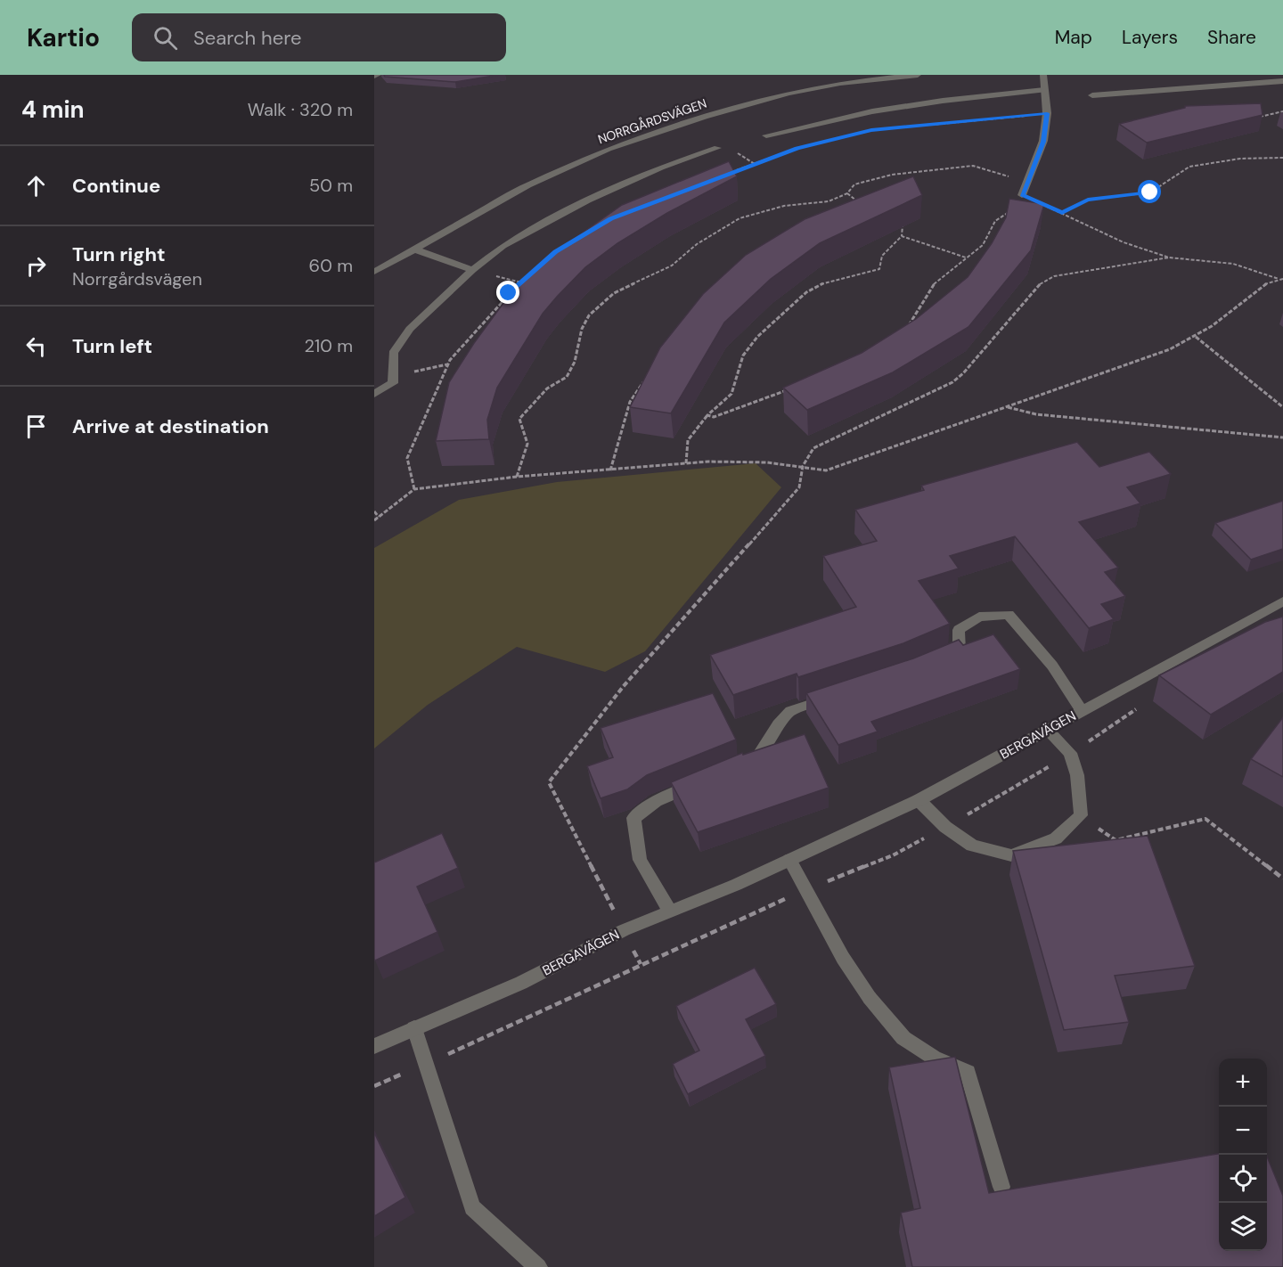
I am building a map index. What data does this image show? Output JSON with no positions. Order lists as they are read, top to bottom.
{
  "streets": {
    "street": ["NORRGÅRDSVÄGEN", "BERGAVÄGEN"]
  },
  "page": {
    "header": "Kartio",
    "search": "Search here",
    "nav": ["Map", "Layers", "Share"],
    "heading": ["4 min", "Walk · 320 m"],
    "list": [
      ["Continue", "50 m"],
      ["Turn right", "Norrgårdsvägen", "60 m"],
      ["Turn left", "210 m"],
      "Arrive at destination"
    ],
    "map_buttons": ["+", "−"]
  }
}
